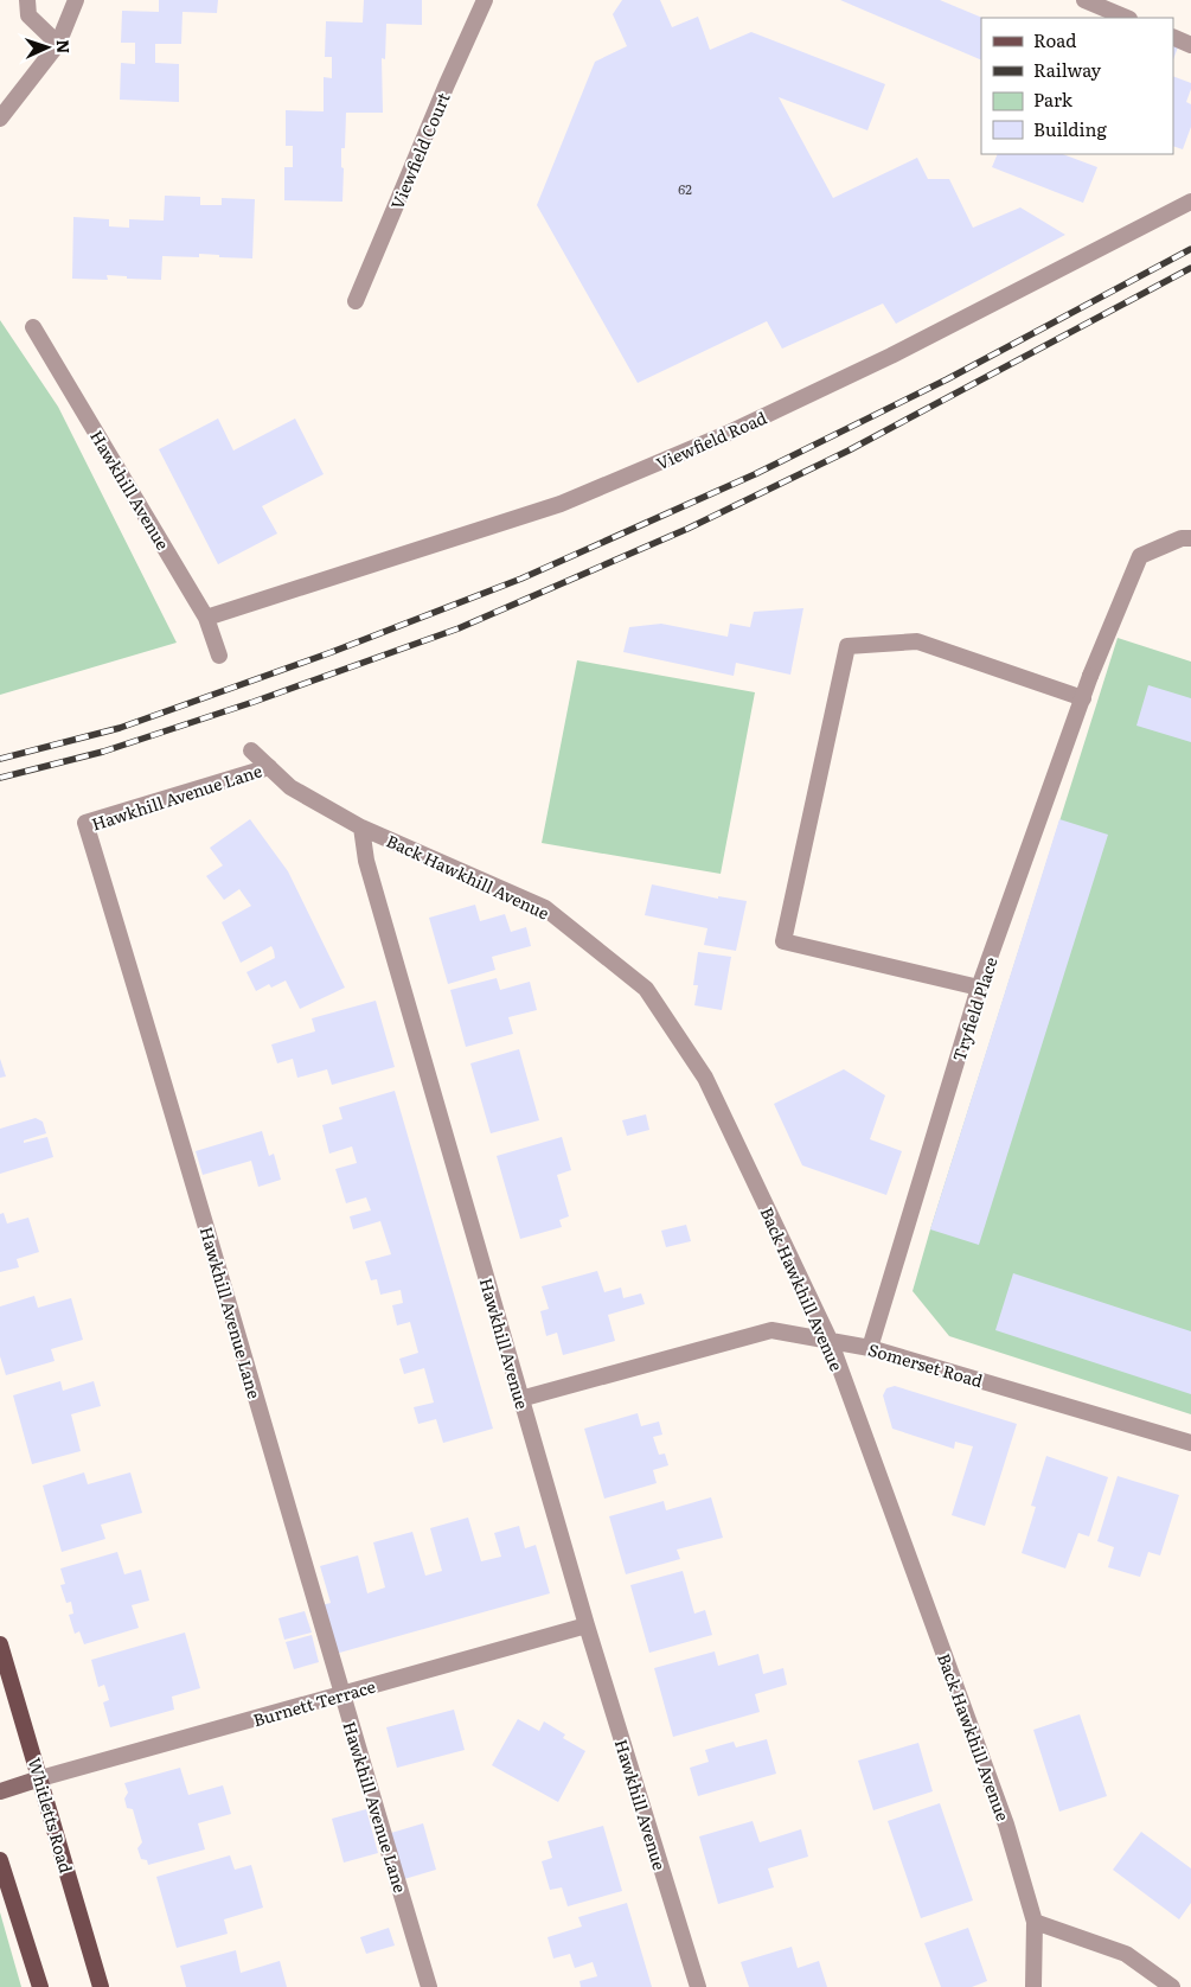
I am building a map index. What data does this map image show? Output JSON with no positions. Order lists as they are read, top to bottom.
{
  "streets": {
    "main road": ["Whitletts Road"],
    "street": [
      "Viewfield Court",
      "Viewfield Road",
      "Hawkhill Avenue",
      "Hawkhill Avenue Lane",
      "Back Hawkhill Avenue",
      "Tryfield Place",
      "Somerset Road",
      "Burnett Terrace"
    ]
  },
  "crossings": [
    ["Viewfield Road", "Hawkhill Avenue"],
    ["Hawkhill Avenue", "Back Hawkhill Avenue"],
    ["Hawkhill Avenue", "Somerset Road"],
    ["Hawkhill Avenue", "Burnett Terrace"],
    ["Hawkhill Avenue Lane", "Burnett Terrace"],
    ["Back Hawkhill Avenue", "Somerset Road"],
    ["Tryfield Place", "Somerset Road"],
    ["Burnett Terrace", "Whitletts Road"]
  ],
  "house_numbers": ["62"],
  "legend": [
    "Road",
    "Railway",
    "Park",
    "Building"
  ],
  "north": "right"
}
